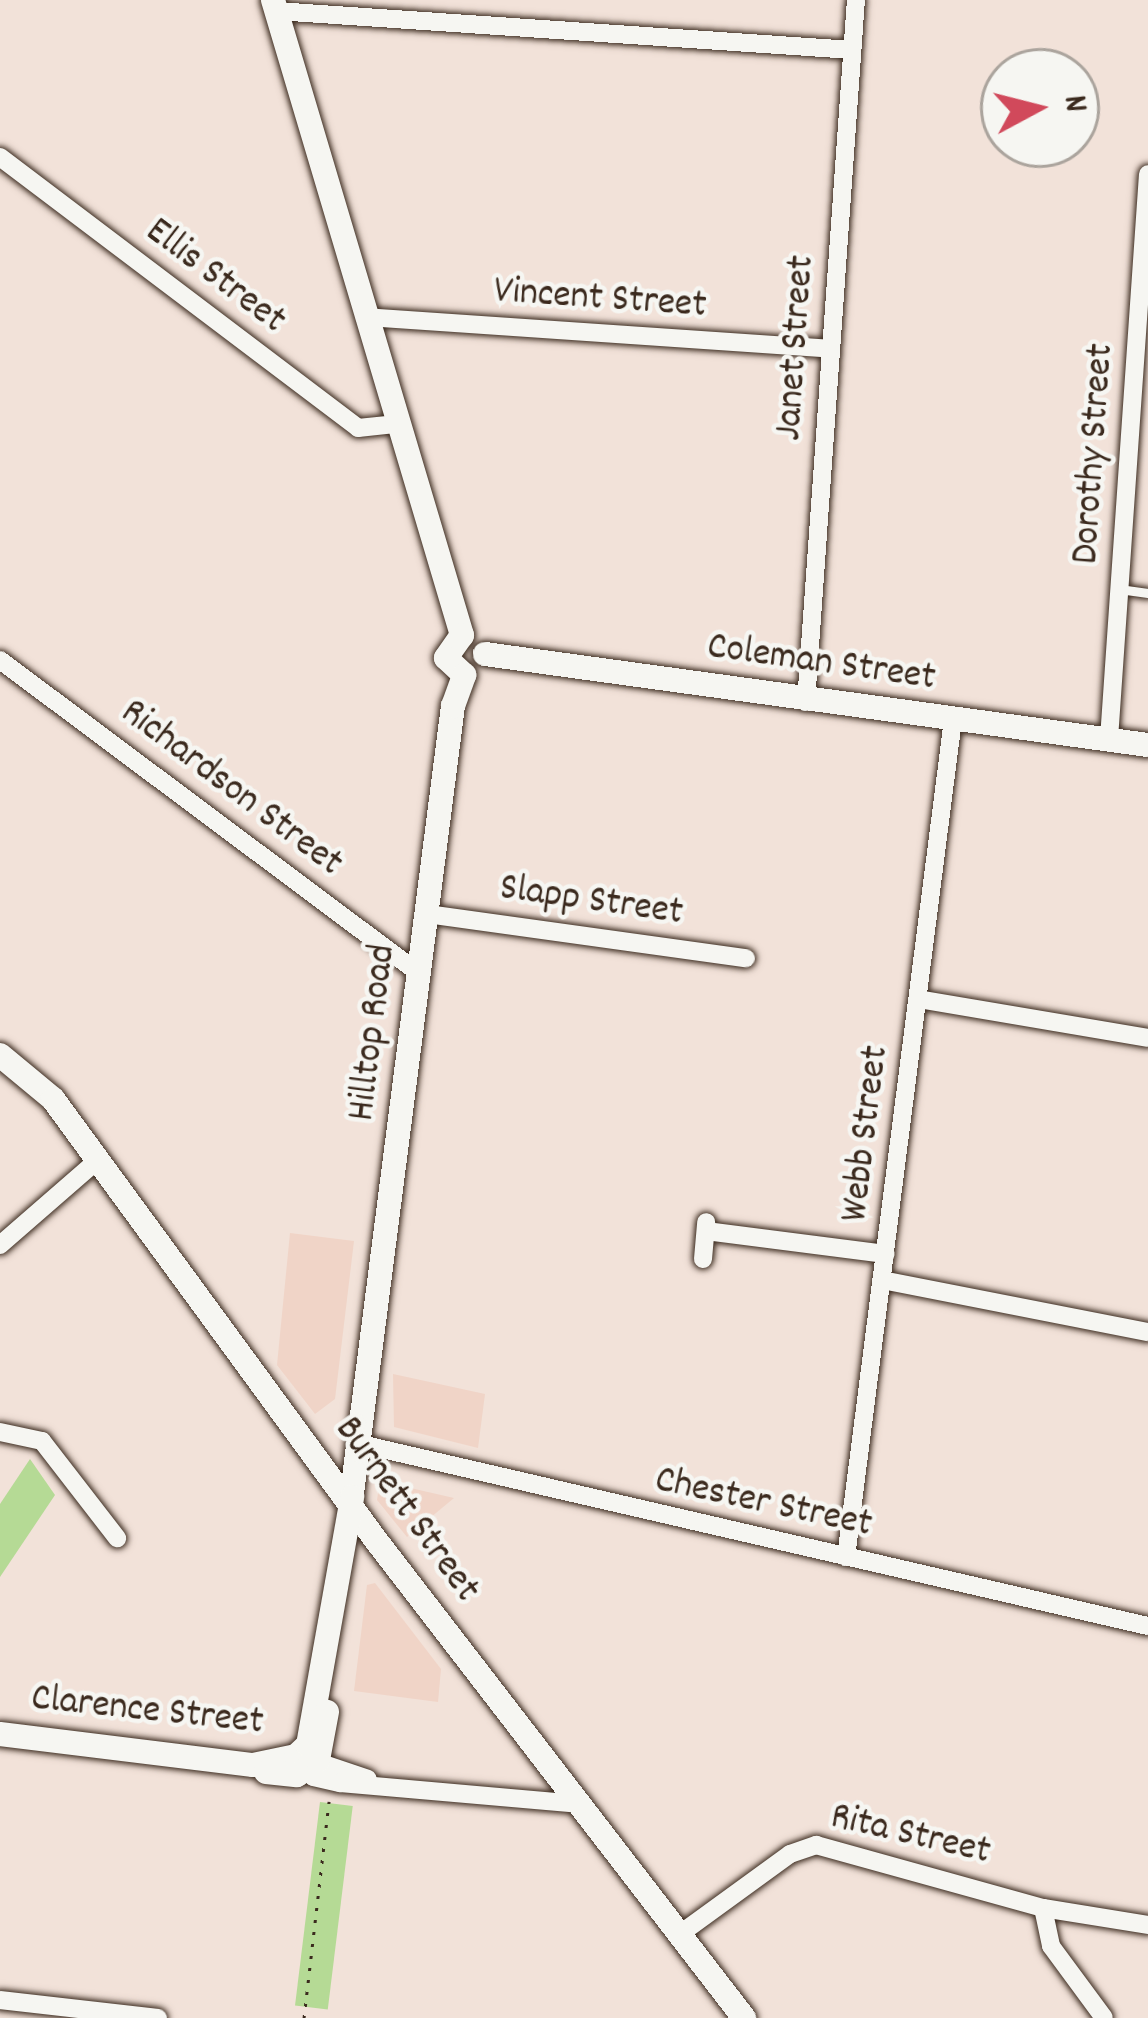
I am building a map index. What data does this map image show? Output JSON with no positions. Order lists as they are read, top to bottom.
{
  "streets": {
    "street": [
      "Ellis Street",
      "Vincent Street",
      "Janet Street",
      "Dorothy Street",
      "Coleman Street",
      "Richardson Street",
      "Slapp Street",
      "Hilltop Road",
      "Webb Street",
      "Chester Street",
      "Burnett Street",
      "Clarence Street",
      "Rita Street"
    ]
  },
  "crossings": [
    ["Vincent Street", "Janet Street"],
    ["Janet Street", "Coleman Street"],
    ["Dorothy Street", "Coleman Street"],
    ["Coleman Street", "Hilltop Road"],
    ["Coleman Street", "Webb Street"],
    ["Richardson Street", "Hilltop Road"],
    ["Slapp Street", "Hilltop Road"],
    ["Hilltop Road", "Chester Street"],
    ["Hilltop Road", "Burnett Street"],
    ["Hilltop Road", "Clarence Street"],
    ["Webb Street", "Chester Street"],
    ["Burnett Street", "Clarence Street"],
    ["Burnett Street", "Rita Street"]
  ],
  "north": "right"
}
